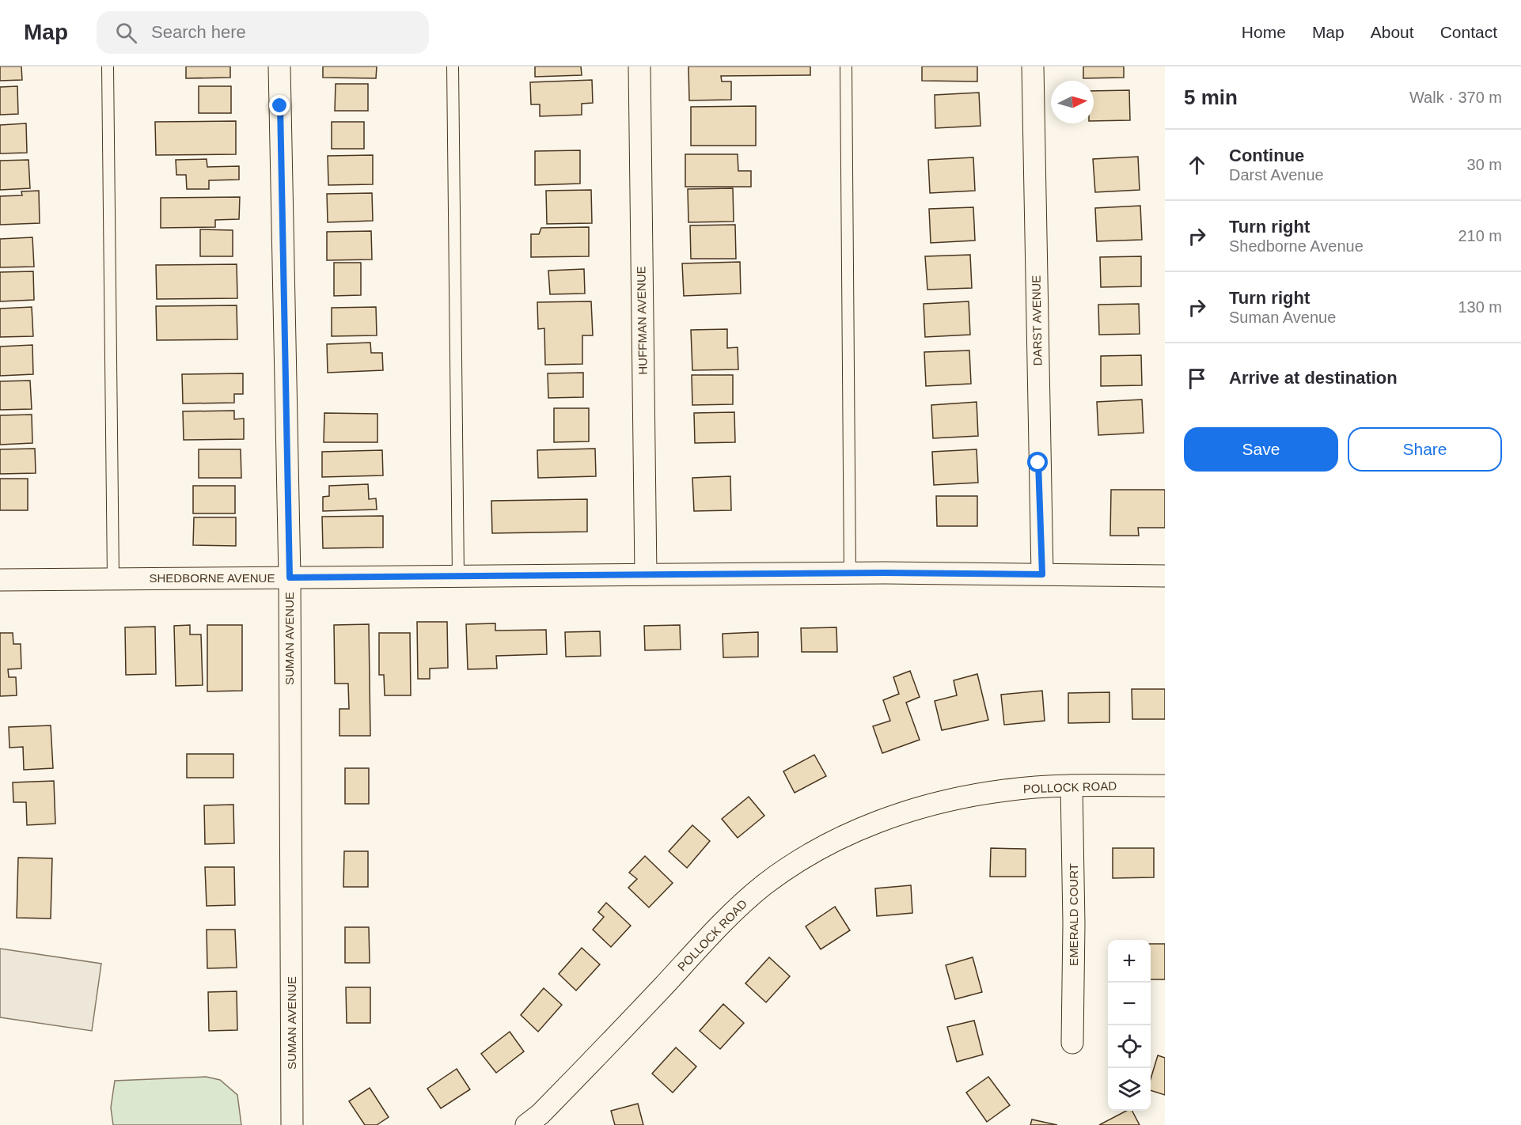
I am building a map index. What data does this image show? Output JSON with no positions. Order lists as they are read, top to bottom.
{
  "streets": {
    "street": [
      "HUFFMAN AVENUE",
      "DARST AVENUE",
      "SHEDBORNE AVENUE",
      "SUMAN AVENUE",
      "POLLOCK ROAD",
      "EMERALD COURT"
    ]
  },
  "crossings": [
    ["HUFFMAN AVENUE", "SHEDBORNE AVENUE"],
    ["DARST AVENUE", "SHEDBORNE AVENUE"],
    ["SHEDBORNE AVENUE", "SUMAN AVENUE"],
    ["POLLOCK ROAD", "EMERALD COURT"]
  ],
  "north": "right",
  "page": {
    "header": "Map",
    "search": "Search here",
    "nav": [
      "Home",
      "Map",
      "About",
      "Contact"
    ],
    "heading": ["5 min", "Walk · 370 m"],
    "list": [
      ["Continue", "Darst Avenue", "30 m"],
      ["Turn right", "Shedborne Avenue", "210 m"],
      ["Turn right", "Suman Avenue", "130 m"],
      "Arrive at destination"
    ],
    "buttons": ["Save", "Share"],
    "map_buttons": ["+", "−"]
  }
}
